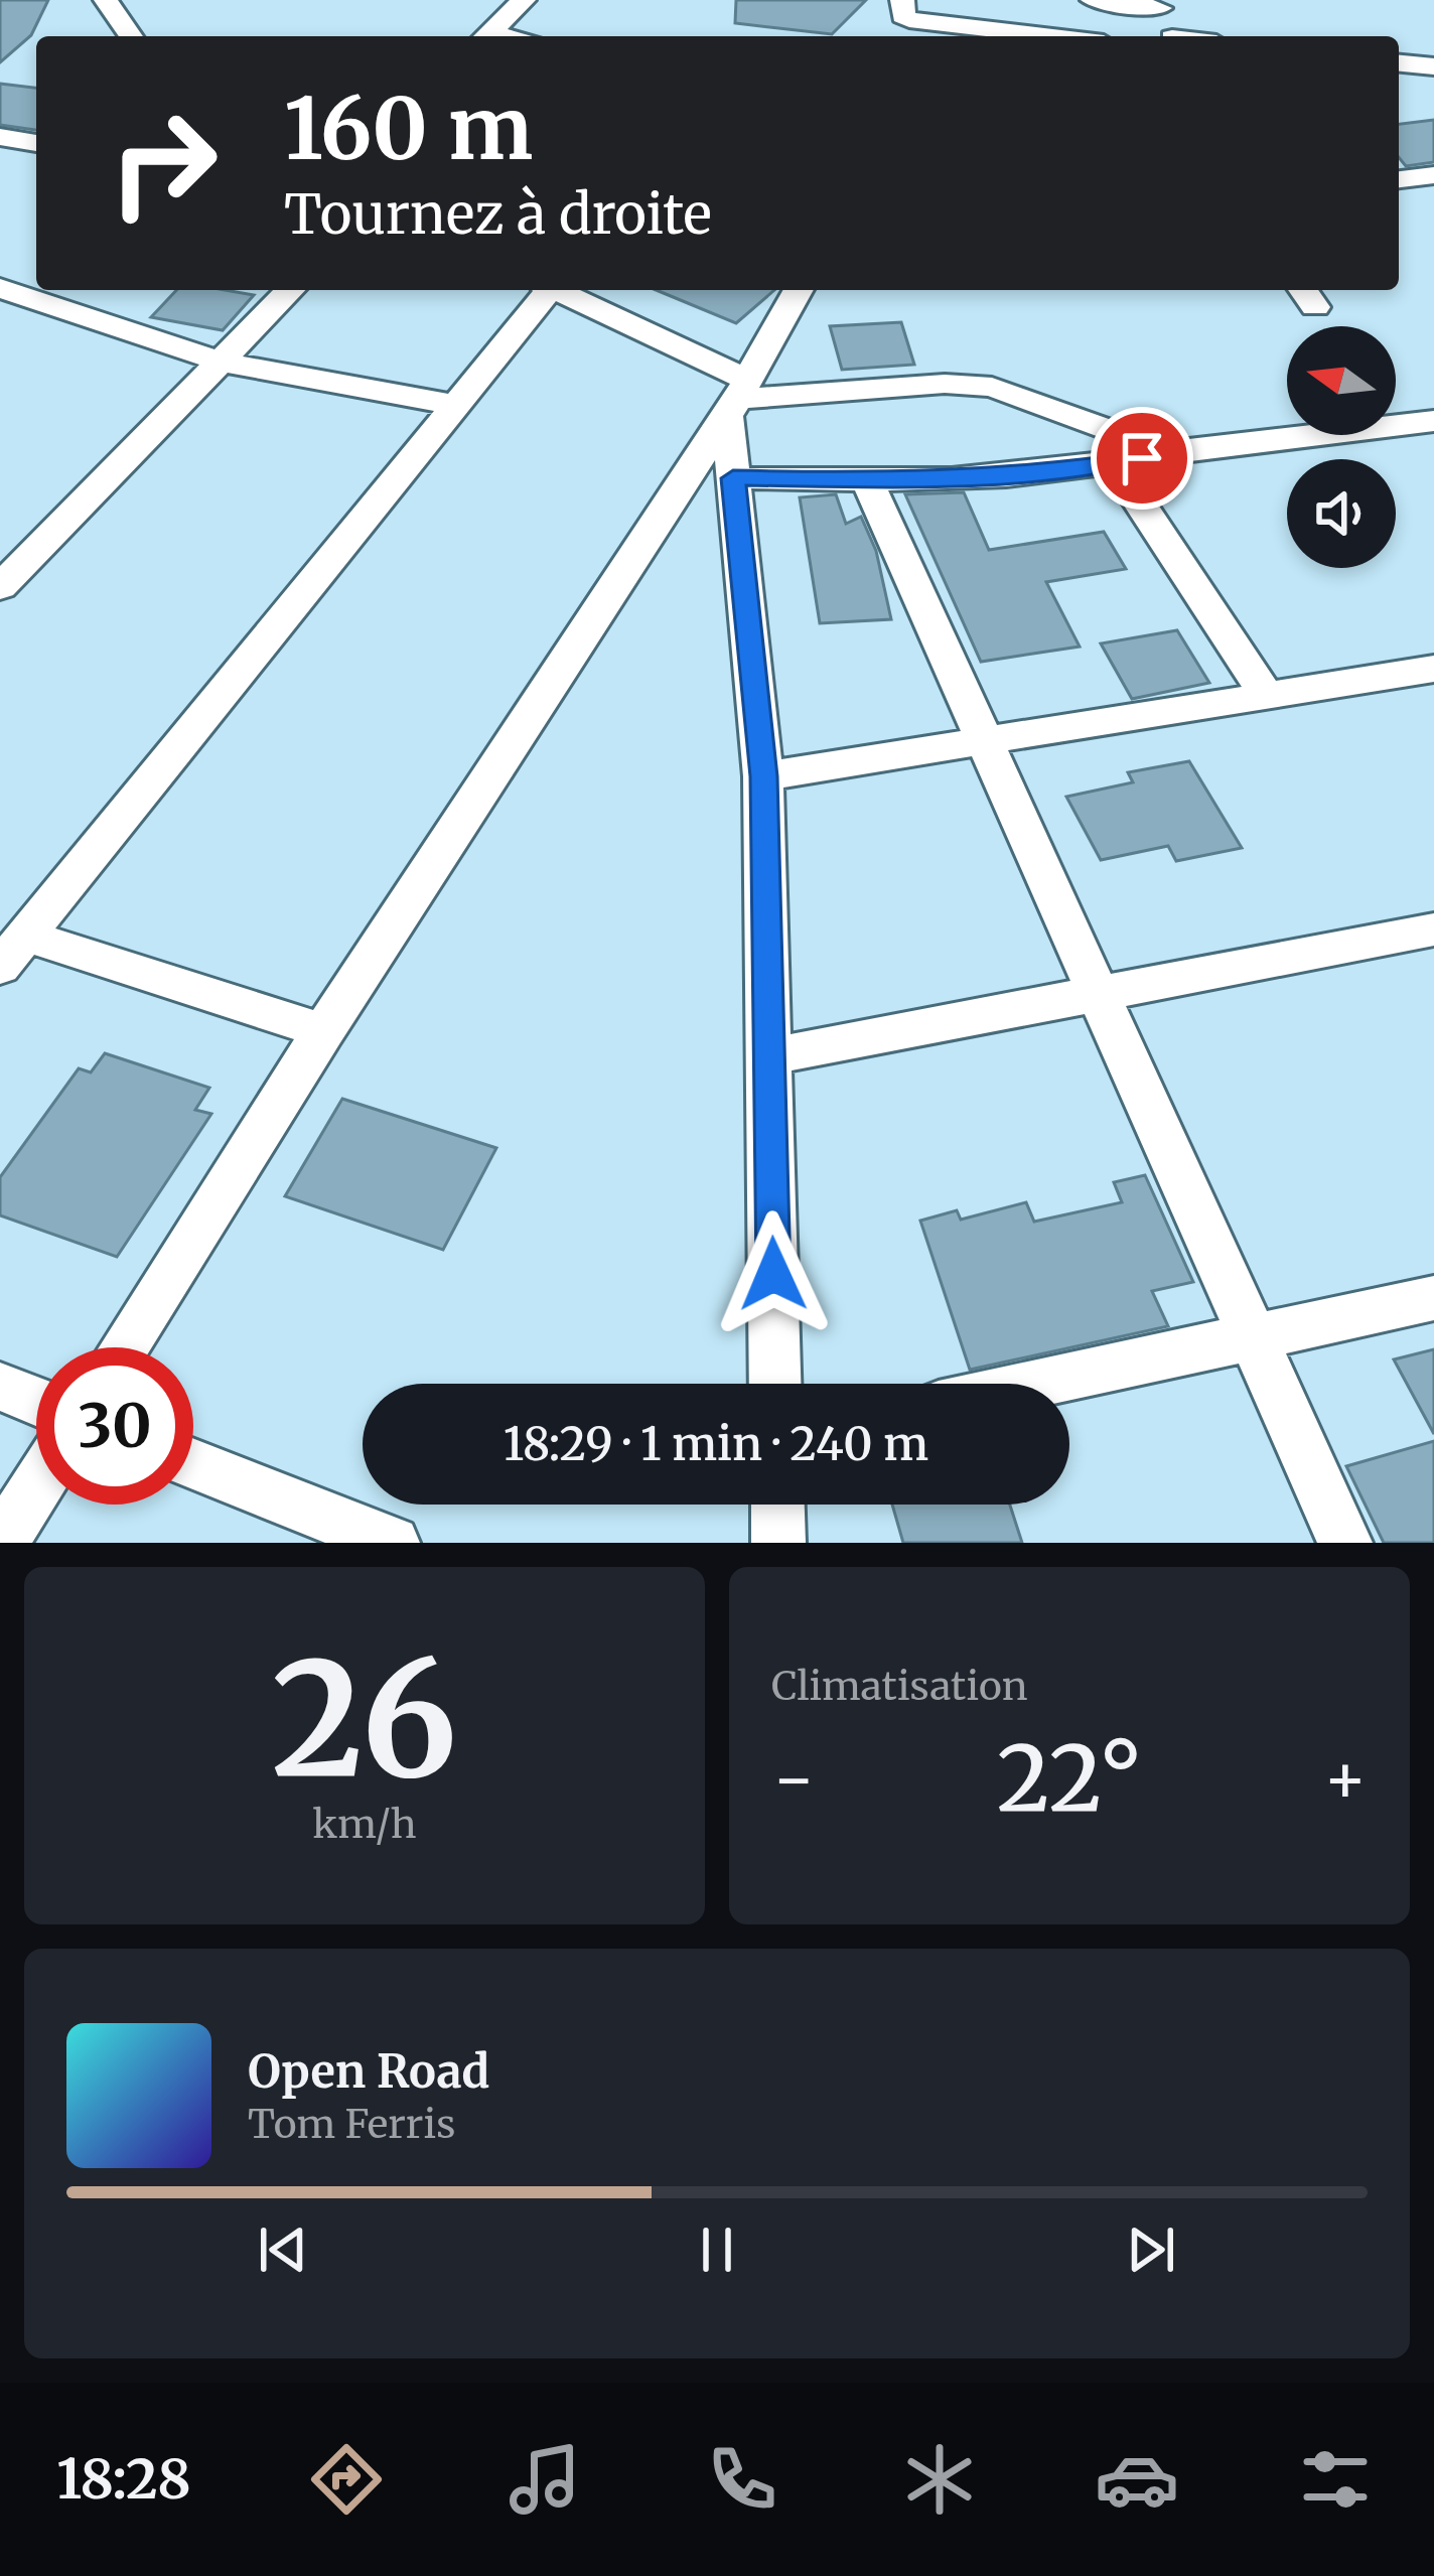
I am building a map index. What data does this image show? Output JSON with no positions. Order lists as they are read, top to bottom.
{
  "north": "left",
  "page": {
    "turn": ["160 m", "Tournez à droite"],
    "limit": "30",
    "trip": "18:29 · 1 min · 240 m",
    "tile": [
      ["26", "km/h"],
      "Climatisation"
    ],
    "heat": ["−", "22°", "+"],
    "song": ["Open Road", "Tom Ferris"],
    "tabs": "18:28"
  }
}
